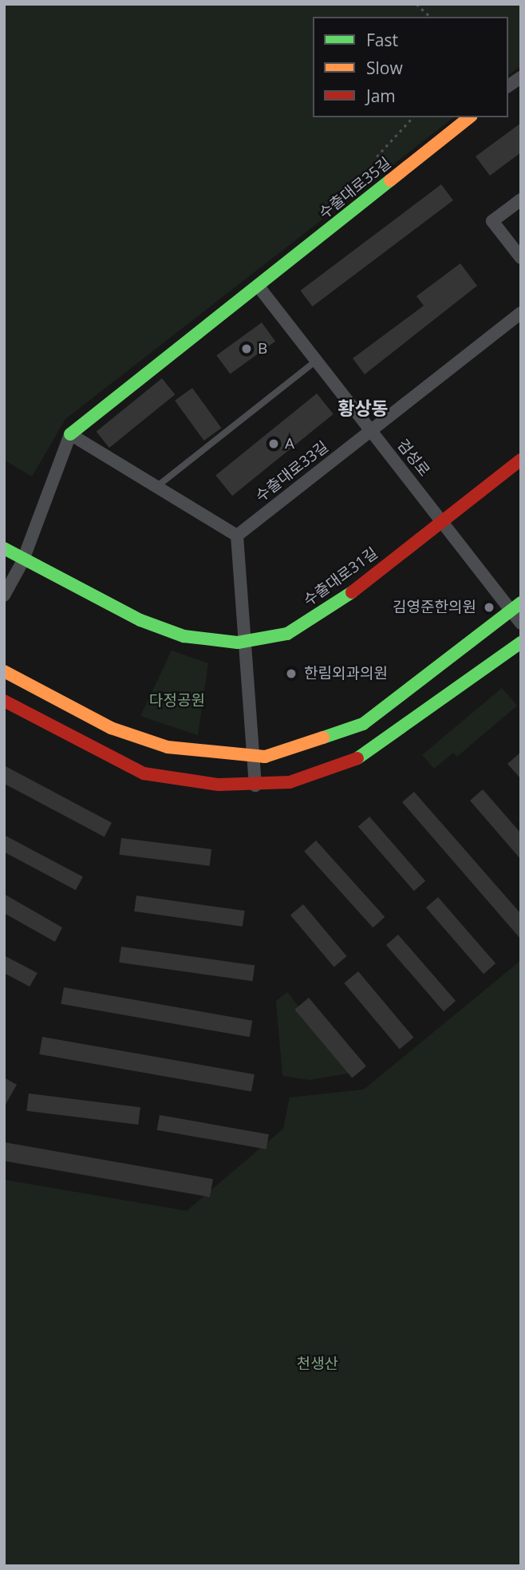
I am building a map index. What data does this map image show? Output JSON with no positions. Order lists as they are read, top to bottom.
{
  "streets": {
    "street": [
      "수출대로35길",
      "검성로",
      "수출대로33길",
      "수출대로31길"
    ]
  },
  "crossings": [
    ["수출대로35길", "검성로"],
    ["검성로", "수출대로33길"],
    ["검성로", "수출대로31길"]
  ],
  "districts": ["황상동"],
  "parks": ["다정공원", "천생산"],
  "places": [
    "B",
    "A",
    "김영준한의원",
    "한림외과의원"
  ],
  "legend": ["Fast", "Slow", "Jam"]
}
